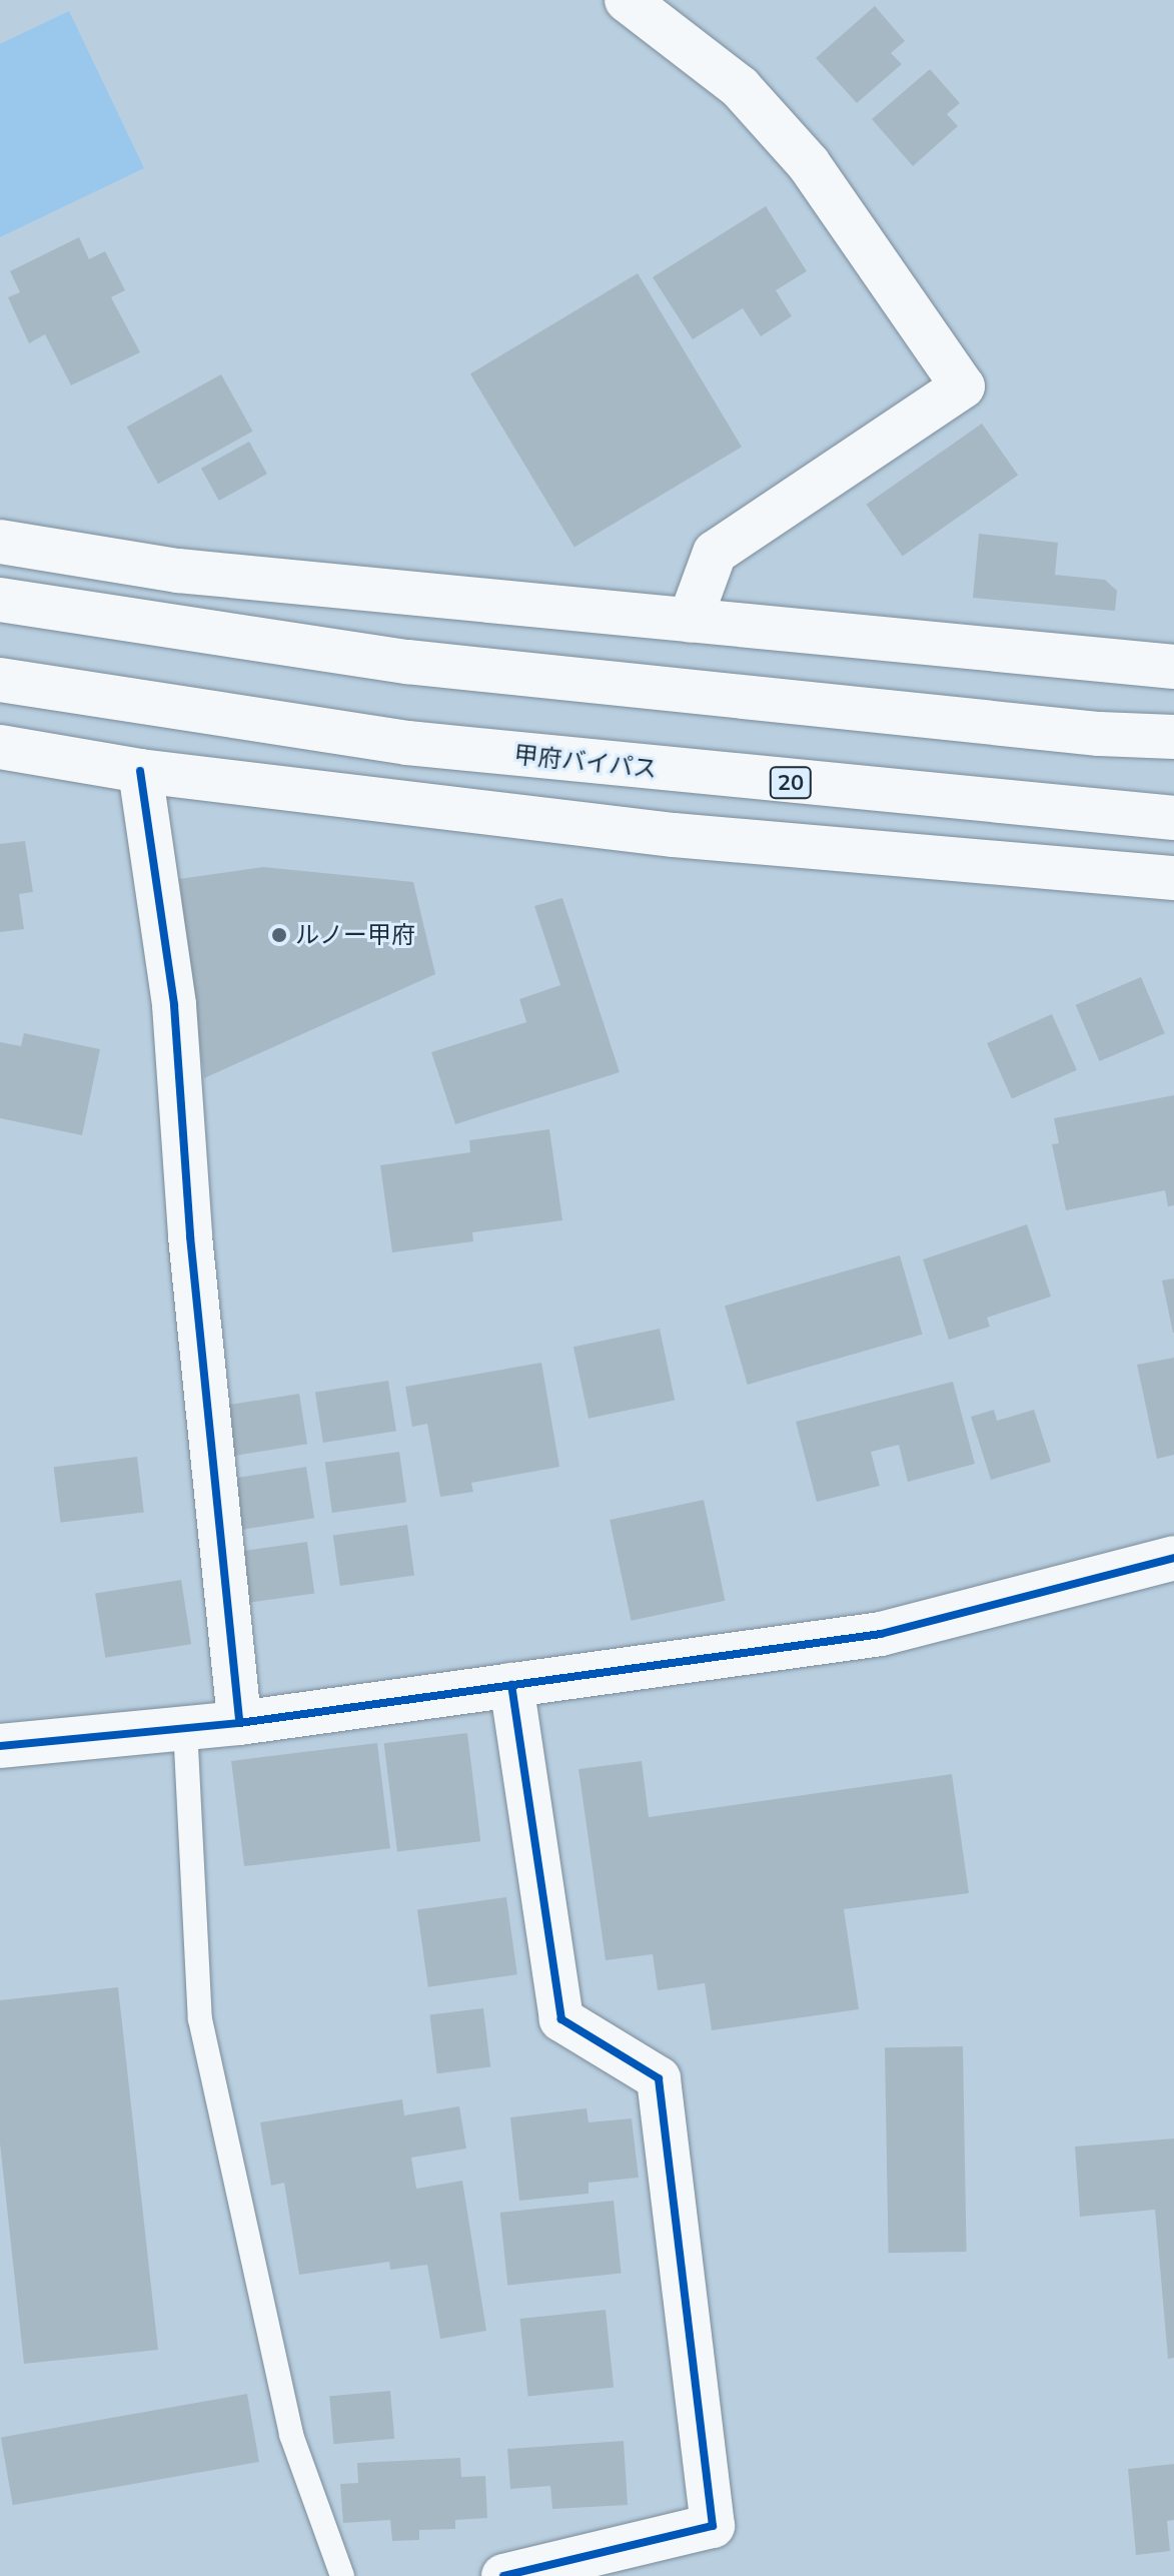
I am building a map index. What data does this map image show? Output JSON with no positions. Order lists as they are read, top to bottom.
{
  "streets": {
    "main road": ["甲府バイパス", "20"]
  },
  "places": ["ルノー甲府"]
}
